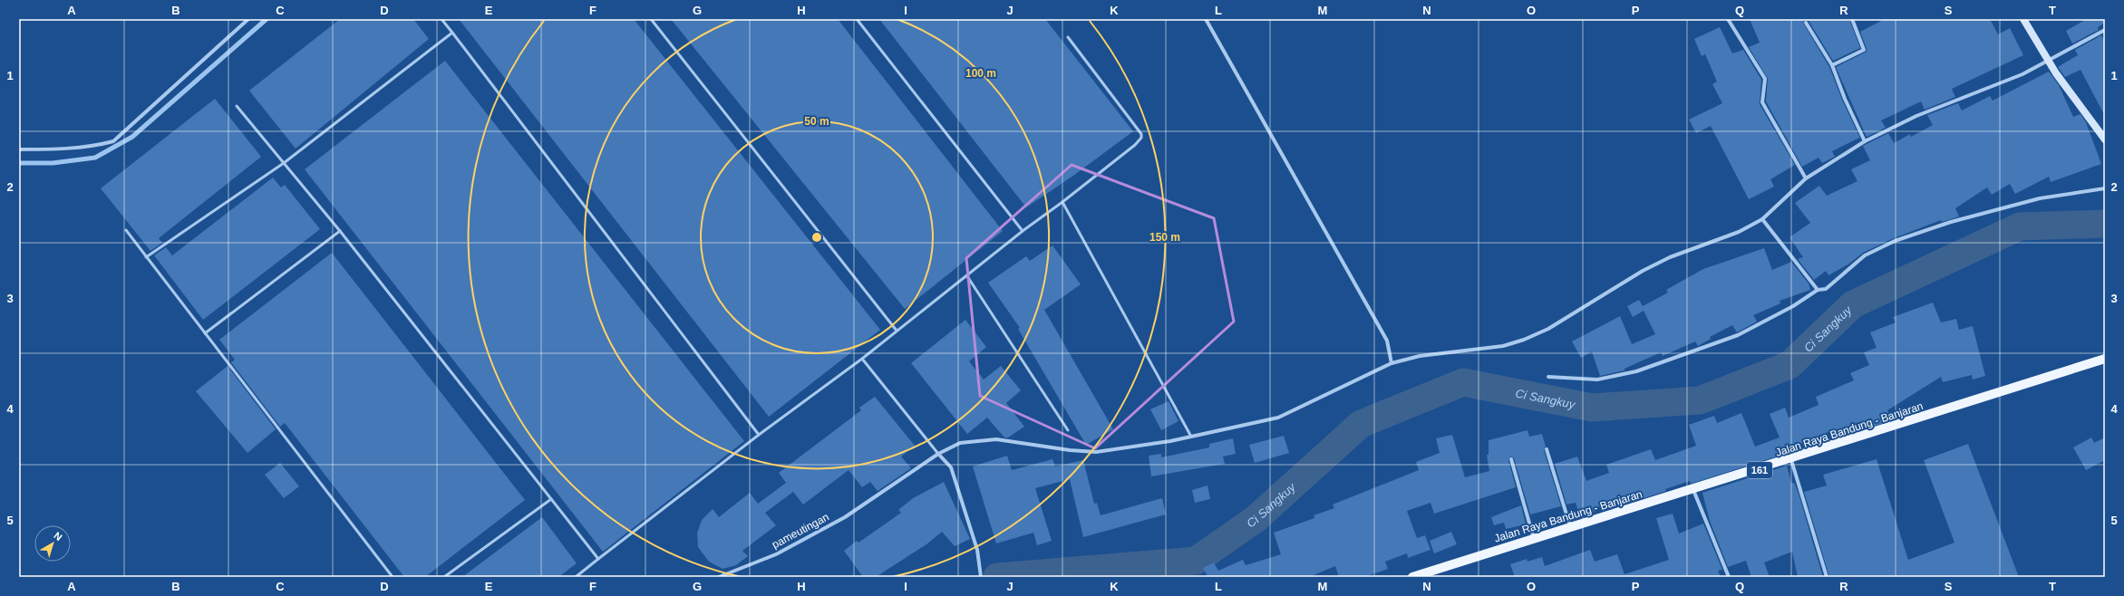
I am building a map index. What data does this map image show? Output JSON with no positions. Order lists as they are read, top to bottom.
{
  "streets": {
    "main road": ["Jalan Raya Bandung - Banjaran", "161"],
    "street": ["pameutingan"]
  },
  "water": ["Ci Sangkuy"],
  "north": "top right",
  "grid": {
    "columns": [
      "A",
      "B",
      "C",
      "D",
      "E",
      "F",
      "G",
      "H",
      "I",
      "J",
      "K",
      "L",
      "M",
      "N",
      "O",
      "P",
      "Q",
      "R",
      "S",
      "T"
    ],
    "rows": [
      "1",
      "2",
      "3",
      "4",
      "5"
    ]
  },
  "rings": ["100 m", "50 m", "150 m"]
}
